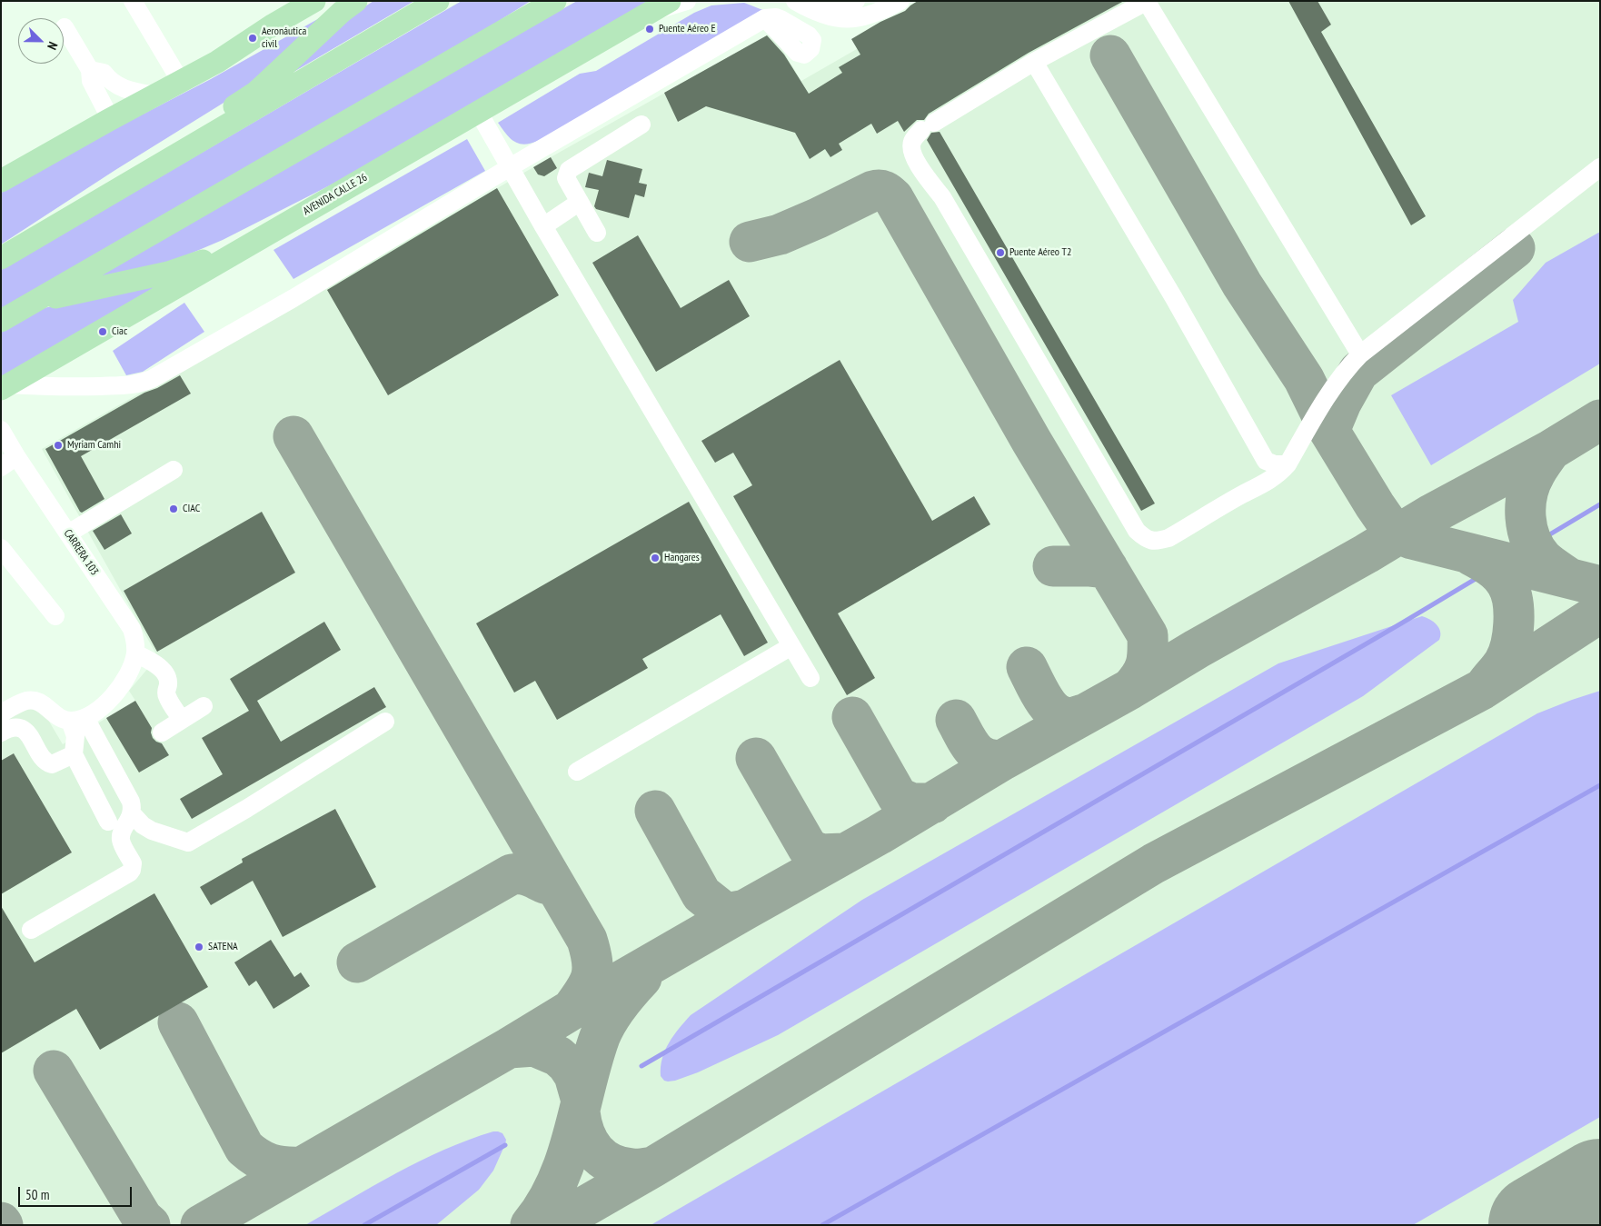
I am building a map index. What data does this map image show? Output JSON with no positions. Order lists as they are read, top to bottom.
{
  "streets": {
    "main road": ["AVENIDA CALLE 26"],
    "street": ["CARRERA 103"]
  },
  "places": [
    "Puente Aéreo E",
    "Aeronáutica civil",
    "Puente Aéreo T2",
    "Ciac",
    "Myriam Camhi",
    "CIAC",
    "Hangares",
    "SATENA"
  ],
  "scale_bar": "50 m",
  "north": "bottom right"
}
